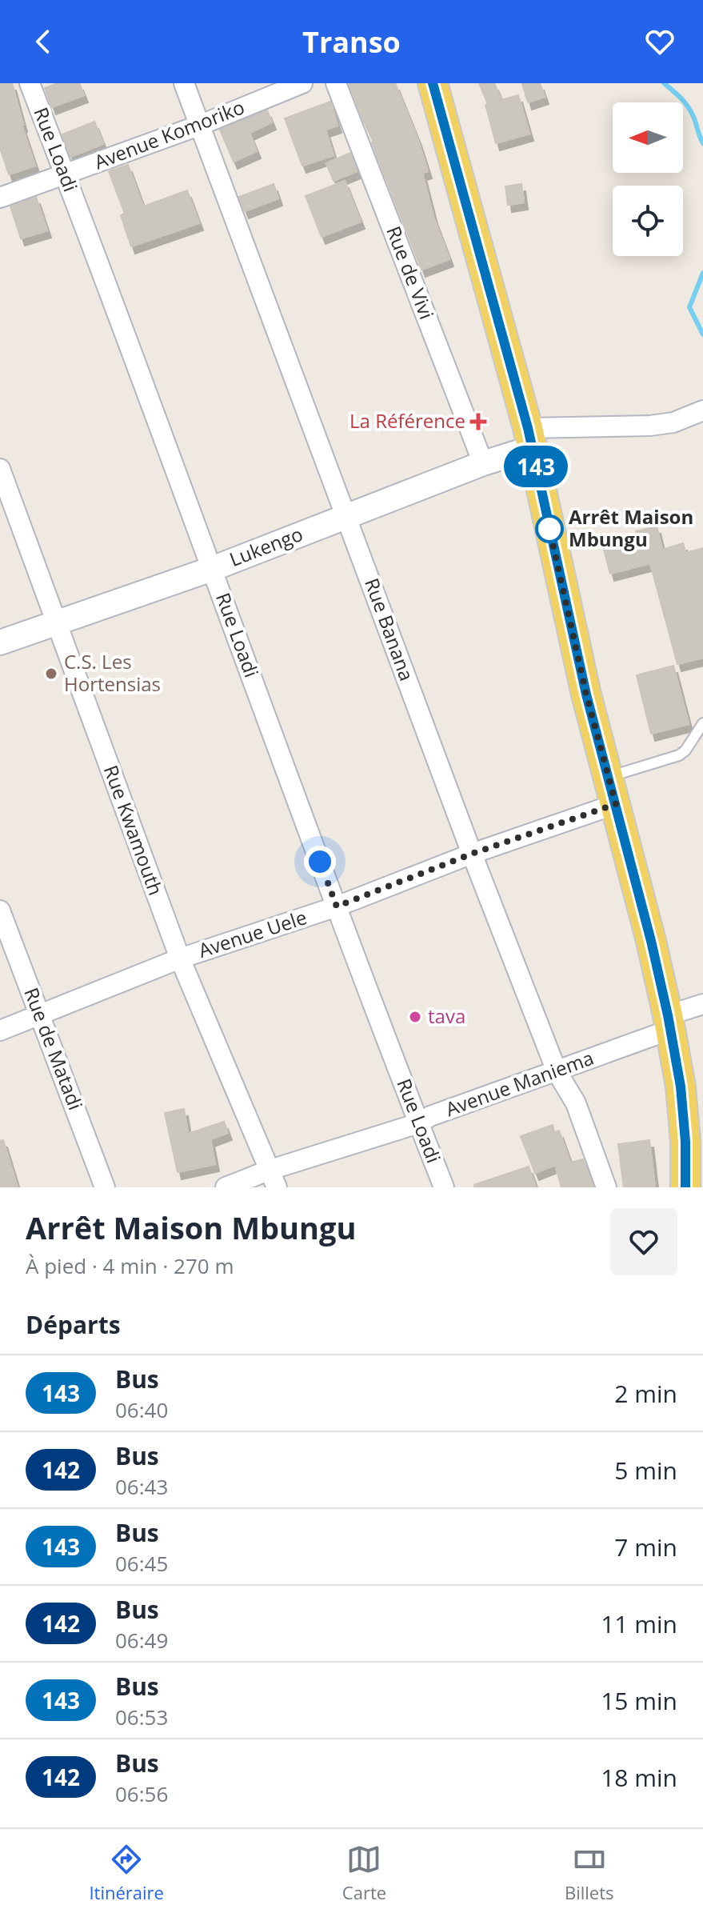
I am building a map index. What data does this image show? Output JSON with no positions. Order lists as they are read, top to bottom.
{
  "streets": {
    "street": [
      "Avenue Komoriko",
      "Rue Loadi",
      "Rue de Vivi",
      "Lukengo",
      "Rue Banana",
      "Rue Kwamouth",
      "Avenue Uele",
      "Rue de Matadi",
      "Avenue Maniema"
    ]
  },
  "crossings": [
    ["Avenue Komoriko", "Rue Loadi"],
    ["Avenue Komoriko", "Rue Banana"],
    ["Rue Loadi", "Lukengo"],
    ["Rue Loadi", "Avenue Uele"],
    ["Rue Loadi", "Avenue Maniema"],
    ["Rue de Vivi", "Lukengo"],
    ["Lukengo", "Rue Banana"],
    ["Lukengo", "Rue Kwamouth"],
    ["Rue Banana", "Avenue Uele"],
    ["Rue Banana", "Avenue Maniema"],
    ["Rue Kwamouth", "Avenue Uele"],
    ["Rue Kwamouth", "Avenue Maniema"],
    ["Avenue Uele", "Rue de Matadi"]
  ],
  "places": {
    "health": ["La Référence"],
    "other": ["Arrêt Maison Mbungu", "C.S. Les Hortensias", "tava"]
  },
  "lines": ["bus line 143"],
  "north": "left",
  "page": {
    "header": "Transo",
    "on_map": "143",
    "heading": [
      ["Arrêt Maison Mbungu", "À pied · 4 min · 270 m"],
      "Départs"
    ],
    "list": [
      {
        "mark": "143",
        "name": "Bus",
        "note": "06:40",
        "value": "2 min"
      },
      {
        "mark": "142",
        "name": "Bus",
        "note": "06:43",
        "value": "5 min"
      },
      {
        "mark": "143",
        "name": "Bus",
        "note": "06:45",
        "value": "7 min"
      },
      {
        "mark": "142",
        "name": "Bus",
        "note": "06:49",
        "value": "11 min"
      },
      {
        "mark": "143",
        "name": "Bus",
        "note": "06:53",
        "value": "15 min"
      },
      {
        "mark": "142",
        "name": "Bus",
        "note": "06:56",
        "value": "18 min"
      }
    ],
    "tabs": ["Itinéraire", "Carte", "Billets"]
  }
}
